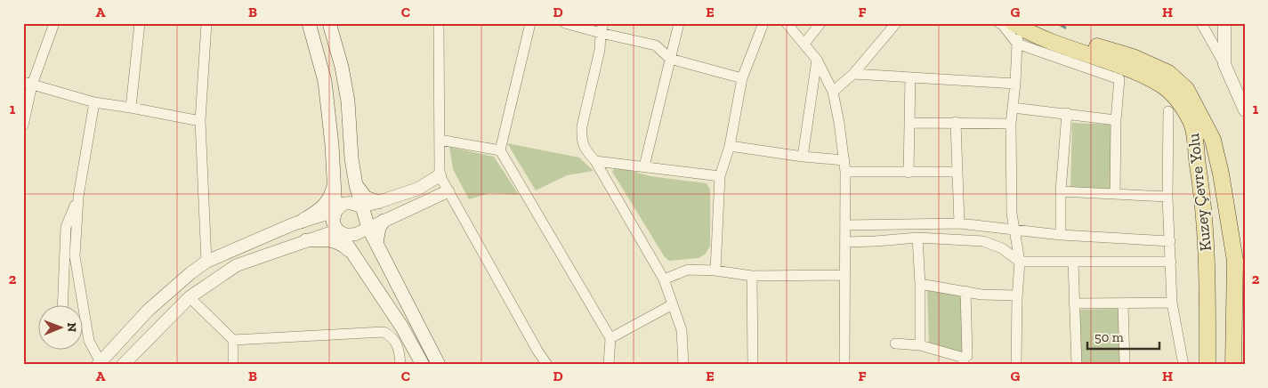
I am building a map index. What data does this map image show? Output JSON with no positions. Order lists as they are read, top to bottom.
{
  "streets": {
    "main road": ["Kuzey Çevre Yolu"]
  },
  "scale_bar": "50 m",
  "north": "right",
  "grid": {
    "columns": [
      "A",
      "B",
      "C",
      "D",
      "E",
      "F",
      "G",
      "H"
    ],
    "rows": ["1", "2"]
  }
}
